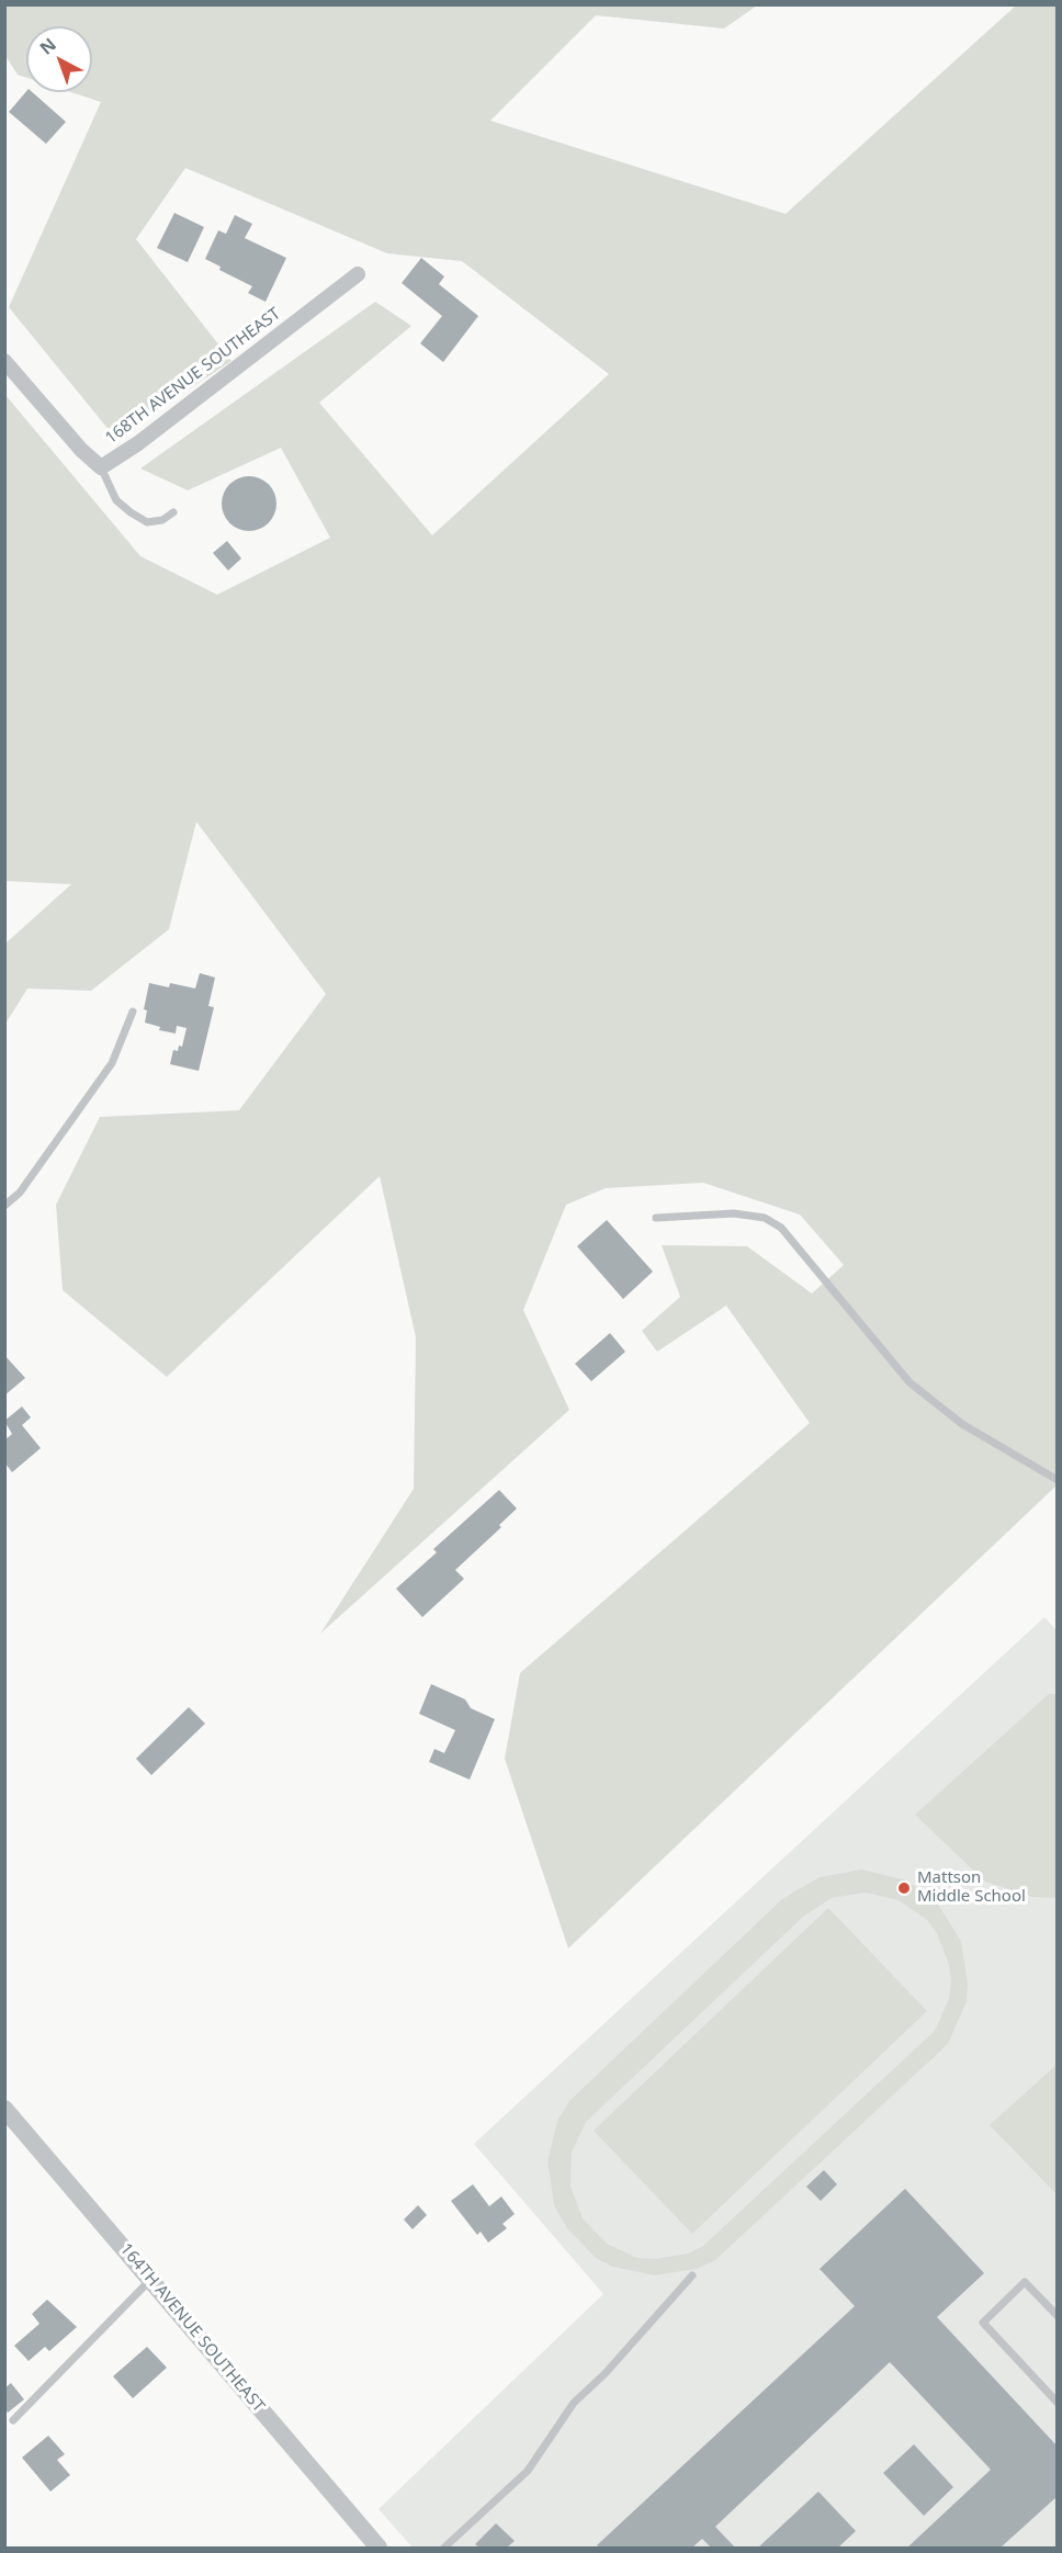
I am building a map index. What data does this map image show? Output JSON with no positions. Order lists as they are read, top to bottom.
{
  "streets": {
    "street": ["168TH AVENUE SOUTHEAST", "164TH AVENUE SOUTHEAST"]
  },
  "places": ["Mattson Middle School"],
  "north": "top left"
}
